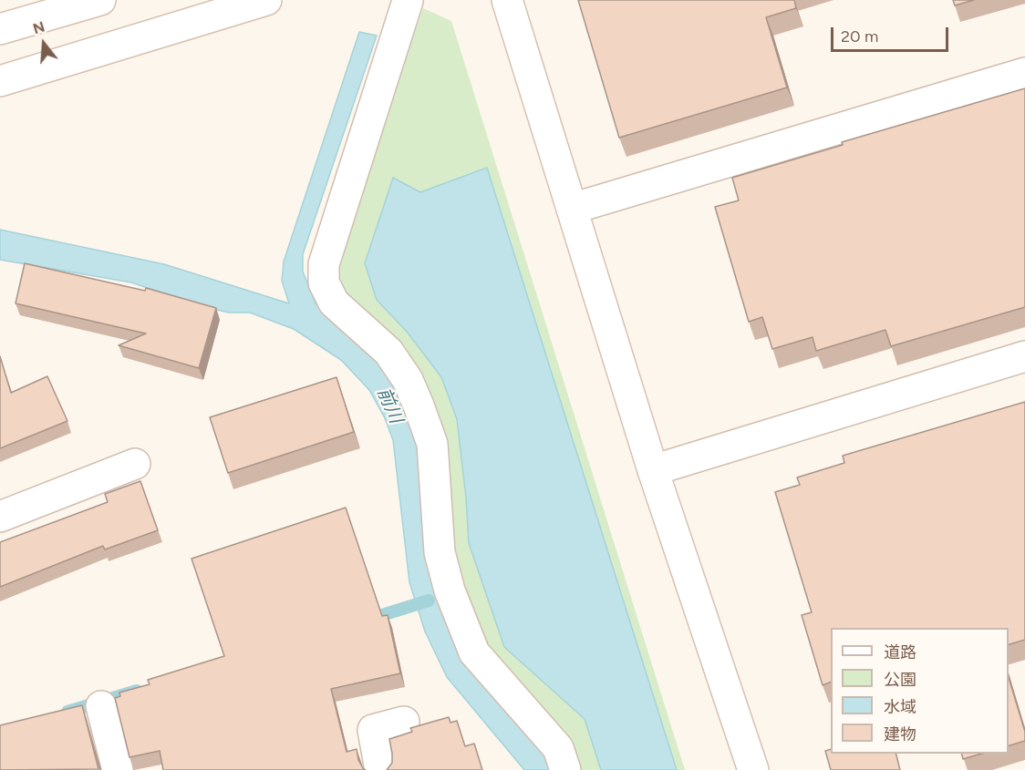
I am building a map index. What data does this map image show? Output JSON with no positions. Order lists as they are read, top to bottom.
{
  "water": ["前川"],
  "legend": [
    "道路",
    "公園",
    "水域",
    "建物"
  ],
  "scale_bar": "20 m",
  "north": "top"
}
